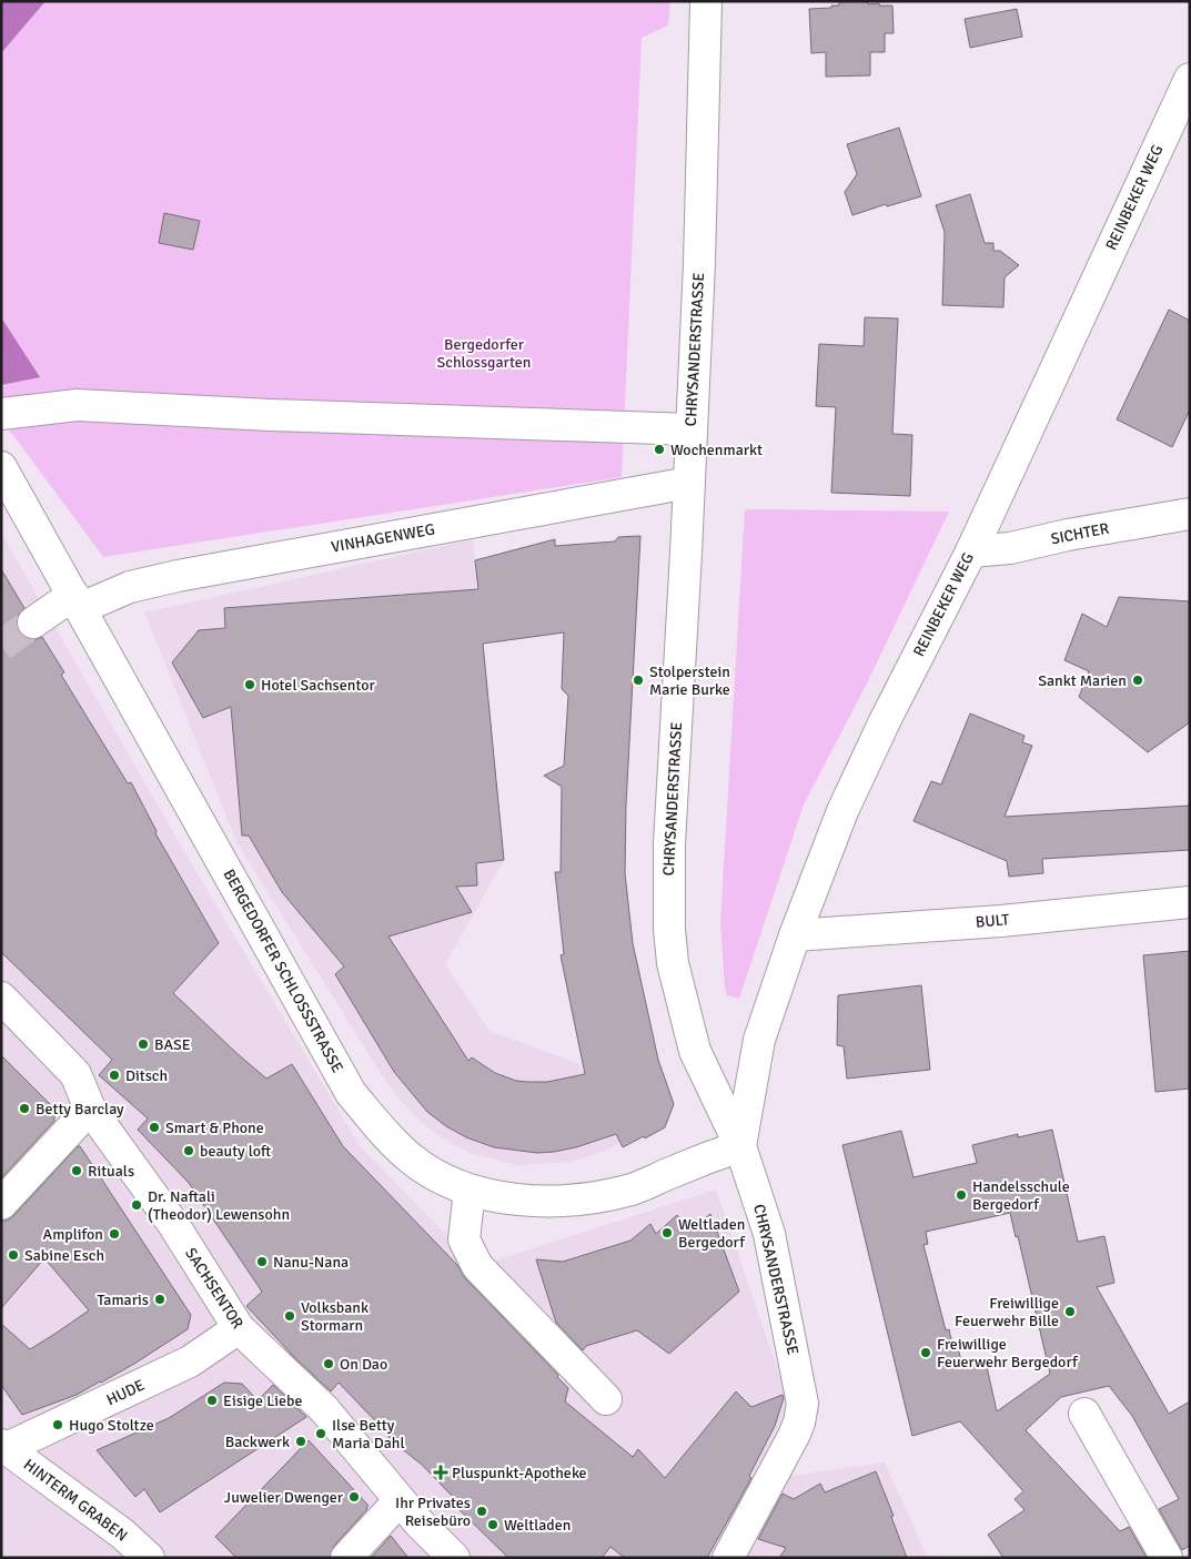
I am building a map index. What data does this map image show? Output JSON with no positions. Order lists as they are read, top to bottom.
{
  "streets": {
    "street": [
      "REINBEKER WEG",
      "CHRYSANDERSTRASSE",
      "SICHTER",
      "VINHAGENWEG",
      "BULT",
      "BERGEDORFER SCHLOSSSTRASSE",
      "SACHSENTOR",
      "HUDE",
      "HINTERM GRABEN"
    ]
  },
  "crossings": [
    ["REINBEKER WEG", "CHRYSANDERSTRASSE"],
    ["REINBEKER WEG", "SICHTER"],
    ["REINBEKER WEG", "BULT"],
    ["REINBEKER WEG", "BERGEDORFER SCHLOSSSTRASSE"],
    ["CHRYSANDERSTRASSE", "VINHAGENWEG"],
    ["CHRYSANDERSTRASSE", "BERGEDORFER SCHLOSSSTRASSE"],
    ["VINHAGENWEG", "BERGEDORFER SCHLOSSSTRASSE"],
    ["SACHSENTOR", "HUDE"],
    ["HUDE", "HINTERM GRABEN"]
  ],
  "parks": ["Bergedorfer Schlossgarten"],
  "places": {
    "other": [
      "Wochenmarkt",
      "Stolperstein Marie Burke",
      "Sankt Marien",
      "Hotel Sachsentor",
      "BASE",
      "Ditsch",
      "Betty Barclay",
      "Smart & Phone",
      "beauty loft",
      "Rituals",
      "Handelsschule Bergedorf",
      "Dr. Naftali (Theodor) Lewensohn",
      "Weltladen Bergedorf",
      "Amplifon",
      "Sabine Esch",
      "Nanu-Nana",
      "Tamaris",
      "Freiwillige Feuerwehr Bille",
      "Volksbank Stormarn",
      "Freiwillige Feuerwehr Bergedorf",
      "On Dao",
      "Eisige Liebe",
      "Hugo Stoltze",
      "Ilse Betty Maria Dahl",
      "Backwerk",
      "Juwelier Dwenger",
      "Ihr Privates Reisebüro",
      "Weltladen"
    ],
    "health": ["Pluspunkt-Apotheke"]
  }
}
